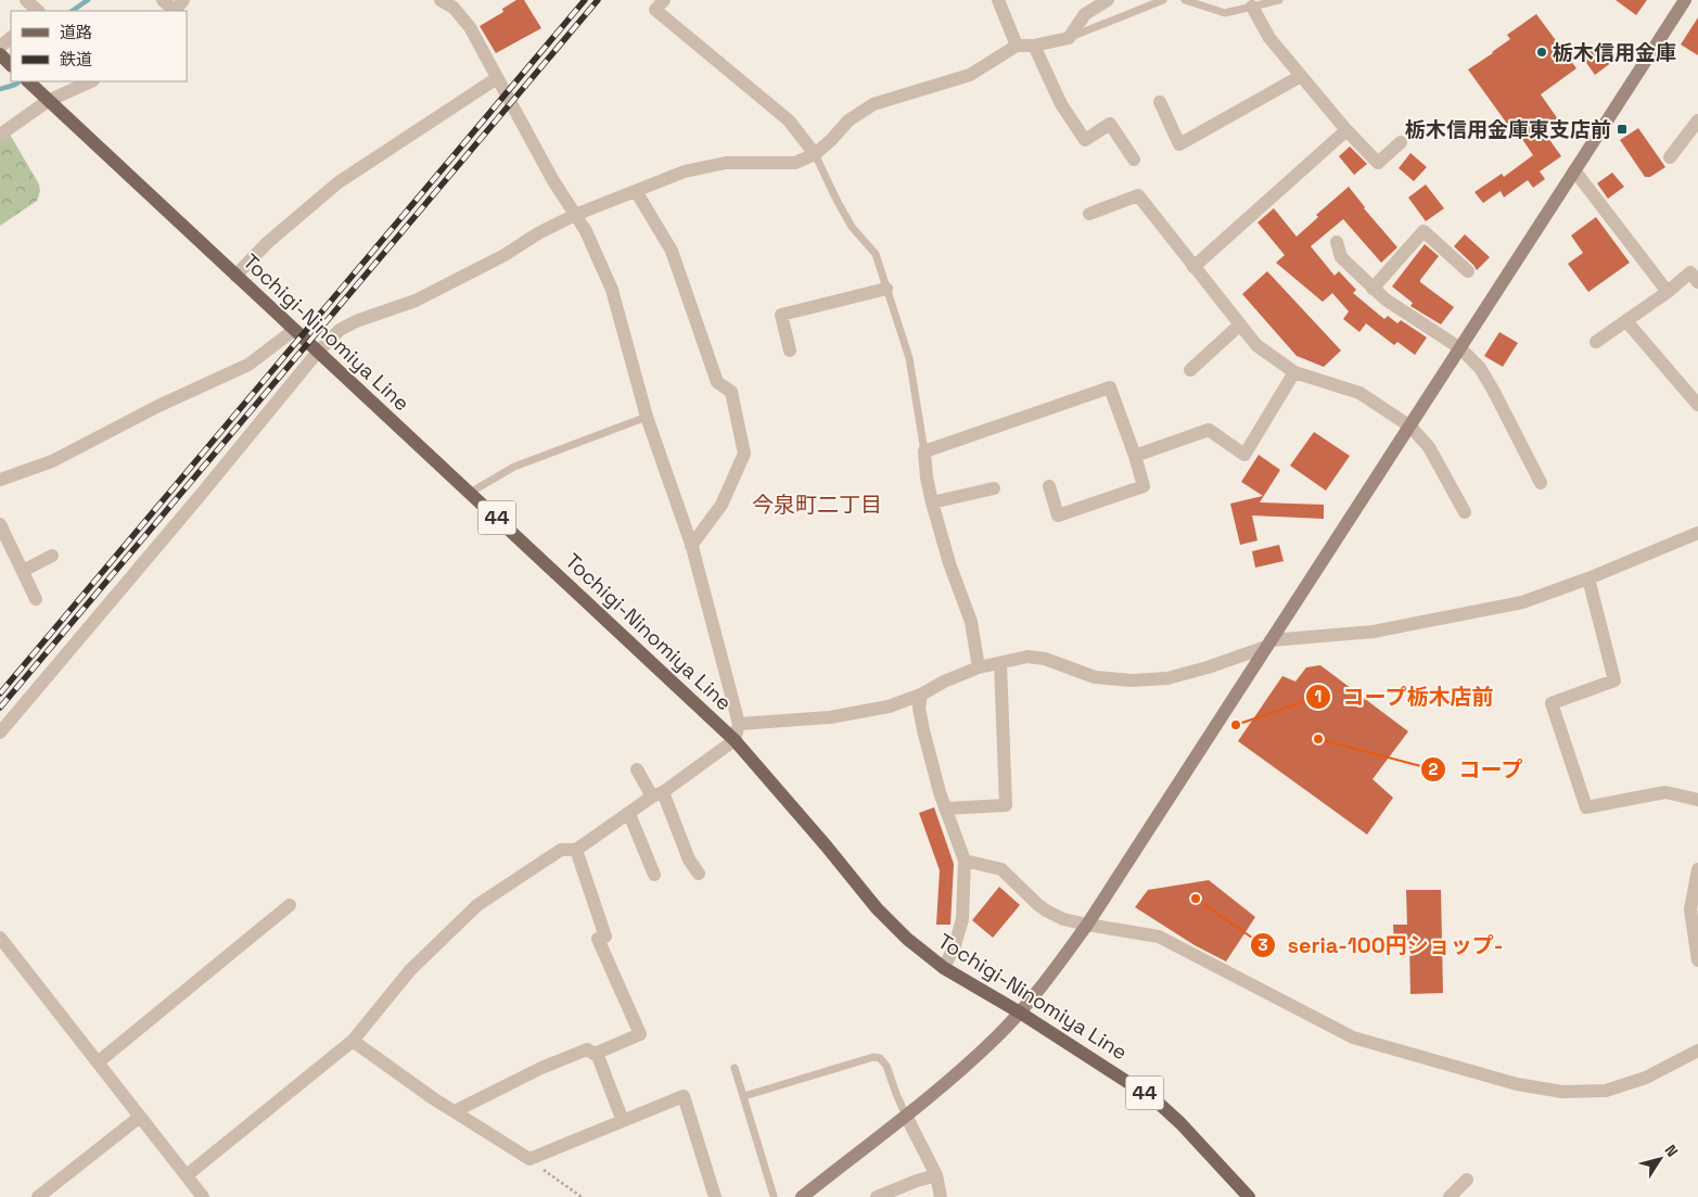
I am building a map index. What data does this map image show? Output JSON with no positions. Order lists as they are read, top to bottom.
{
  "streets": {
    "main road": ["Tochigi-Ninomiya Line", "44"]
  },
  "districts": ["今泉町二丁目"],
  "places": {
    "other": [
      "栃木信用金庫",
      "コープ栃木店前",
      "コープ",
      "seria-100円ショップ-"
    ],
    "transit": ["栃木信用金庫東支店前"]
  },
  "legend": ["道路", "鉄道"],
  "north": "top right"
}
